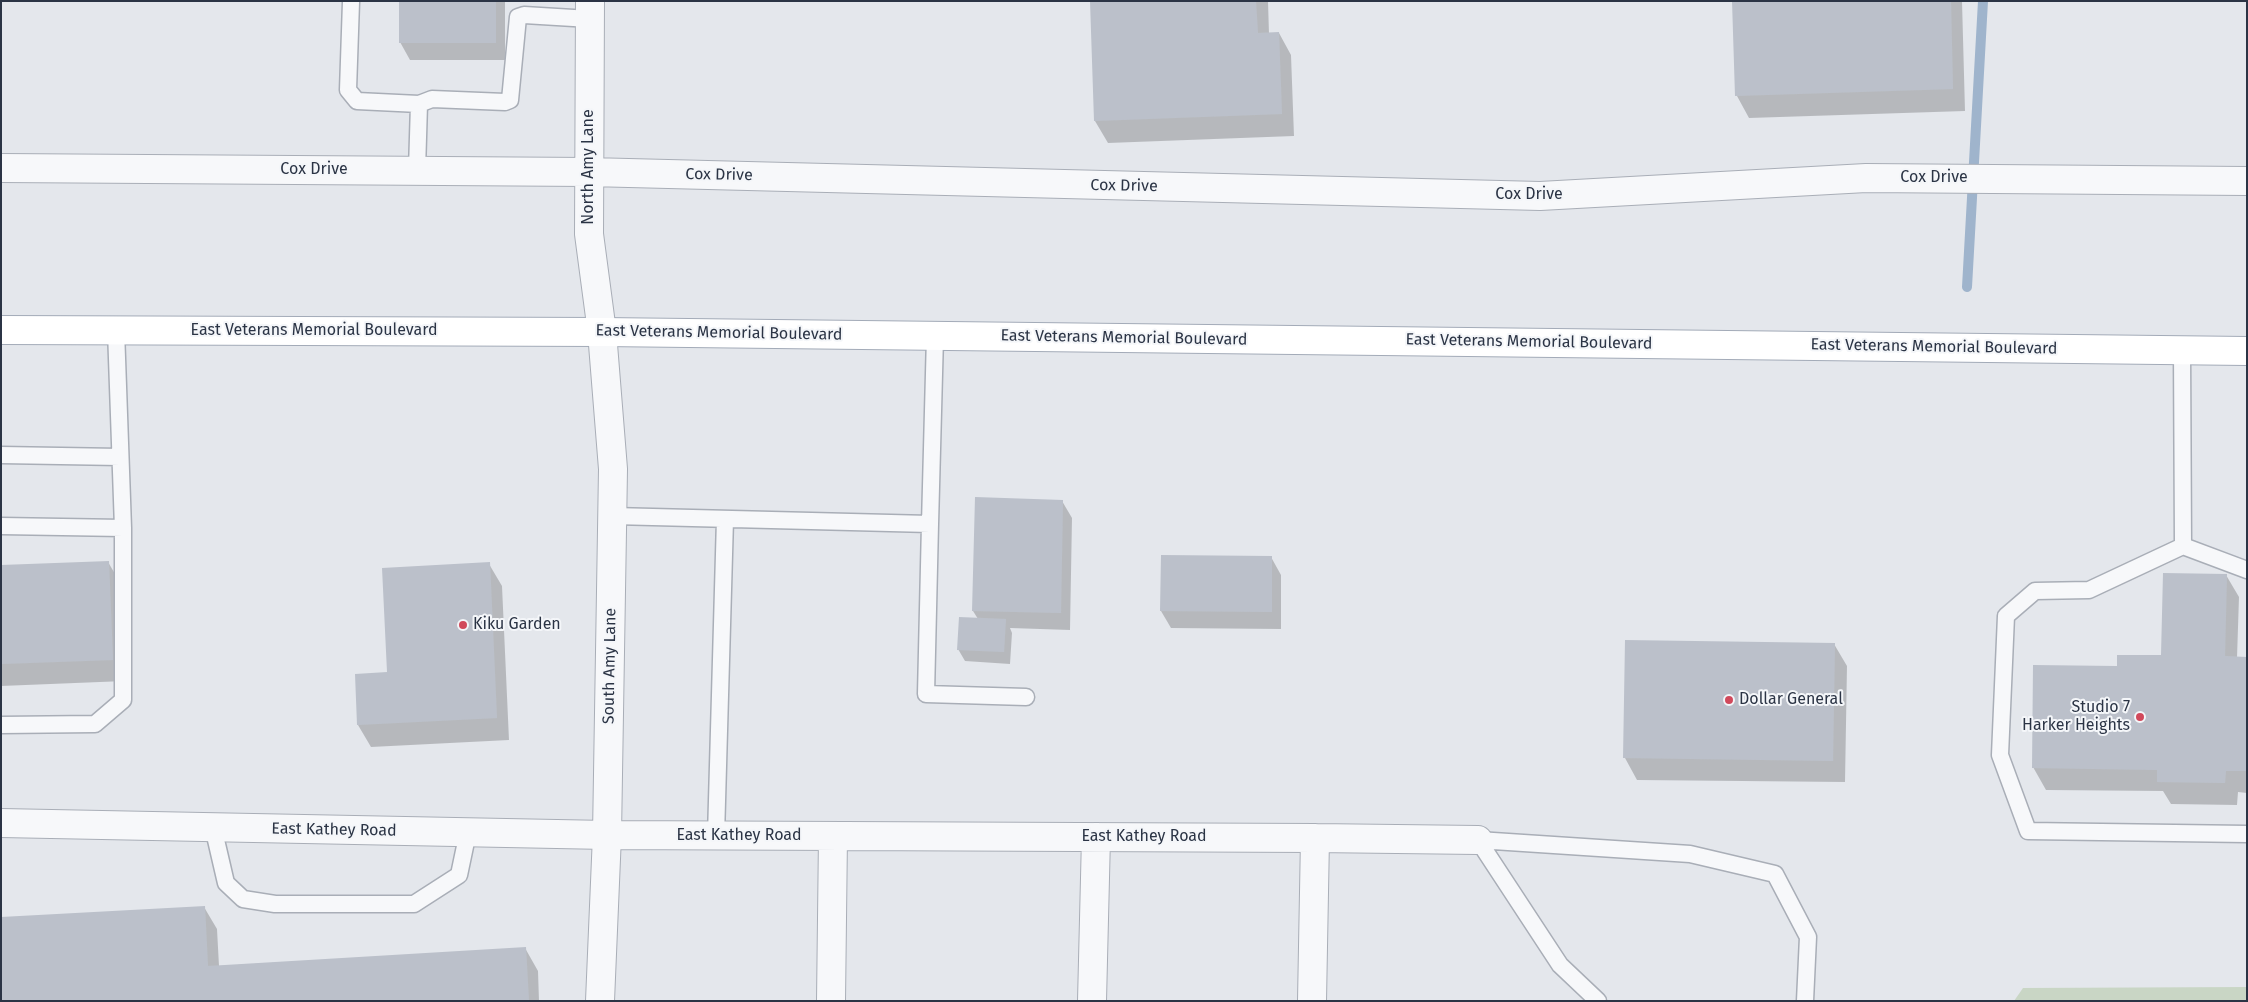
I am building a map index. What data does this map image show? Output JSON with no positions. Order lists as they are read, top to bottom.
{
  "streets": {
    "main road": ["East Veterans Memorial Boulevard"],
    "street": [
      "North Amy Lane",
      "Cox Drive",
      "South Amy Lane",
      "East Kathey Road"
    ]
  },
  "crossings": [
    ["North Amy Lane", "Cox Drive"],
    ["North Amy Lane", "East Veterans Memorial Boulevard"],
    ["North Amy Lane", "South Amy Lane"],
    ["East Veterans Memorial Boulevard", "South Amy Lane"],
    ["South Amy Lane", "East Kathey Road"]
  ],
  "places": ["Kiku Garden", "Dollar General", "Studio 7 Harker Heights"]
}
